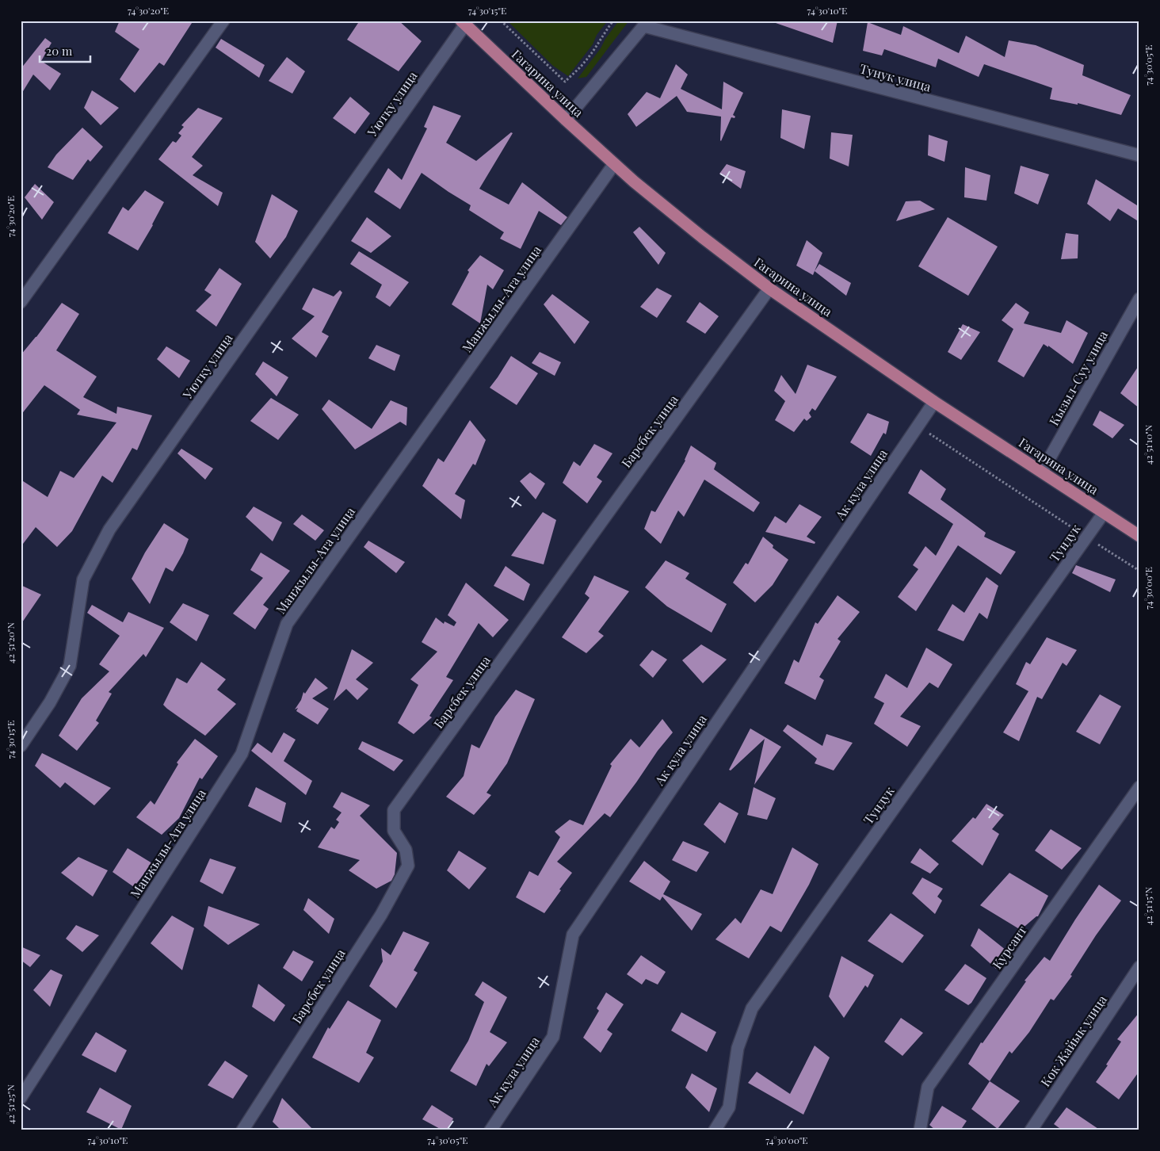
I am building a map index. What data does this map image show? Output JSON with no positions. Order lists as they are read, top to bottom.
{
  "streets": {
    "main road": ["Гагарина улица"],
    "street": [
      "Тунук улица",
      "Уютку улица",
      "Манжылы-Ата улица",
      "Кызыл-Суу улица",
      "Барсбек улица",
      "Ак кула улица",
      "Тундук",
      "Курсант",
      "Кок Жайык улица"
    ]
  },
  "crossings": [
    ["Гагарина улица", "Уютку улица"],
    ["Гагарина улица", "Манжылы-Ата улица"],
    ["Гагарина улица", "Кызыл-Суу улица"],
    ["Гагарина улица", "Барсбек улица"],
    ["Гагарина улица", "Ак кула улица"],
    ["Гагарина улица", "Тундук"]
  ],
  "scale_bar": "20 m",
  "coordinates": [
    "74°30'20\"E",
    "74°30'15\"E",
    "74°30'10\"E",
    "74°30'05\"E",
    "42°51'10\"N",
    "74°30'00\"E",
    "42°51'20\"N",
    "42°51'15\"N",
    "42°51'25\"N"
  ]
}
